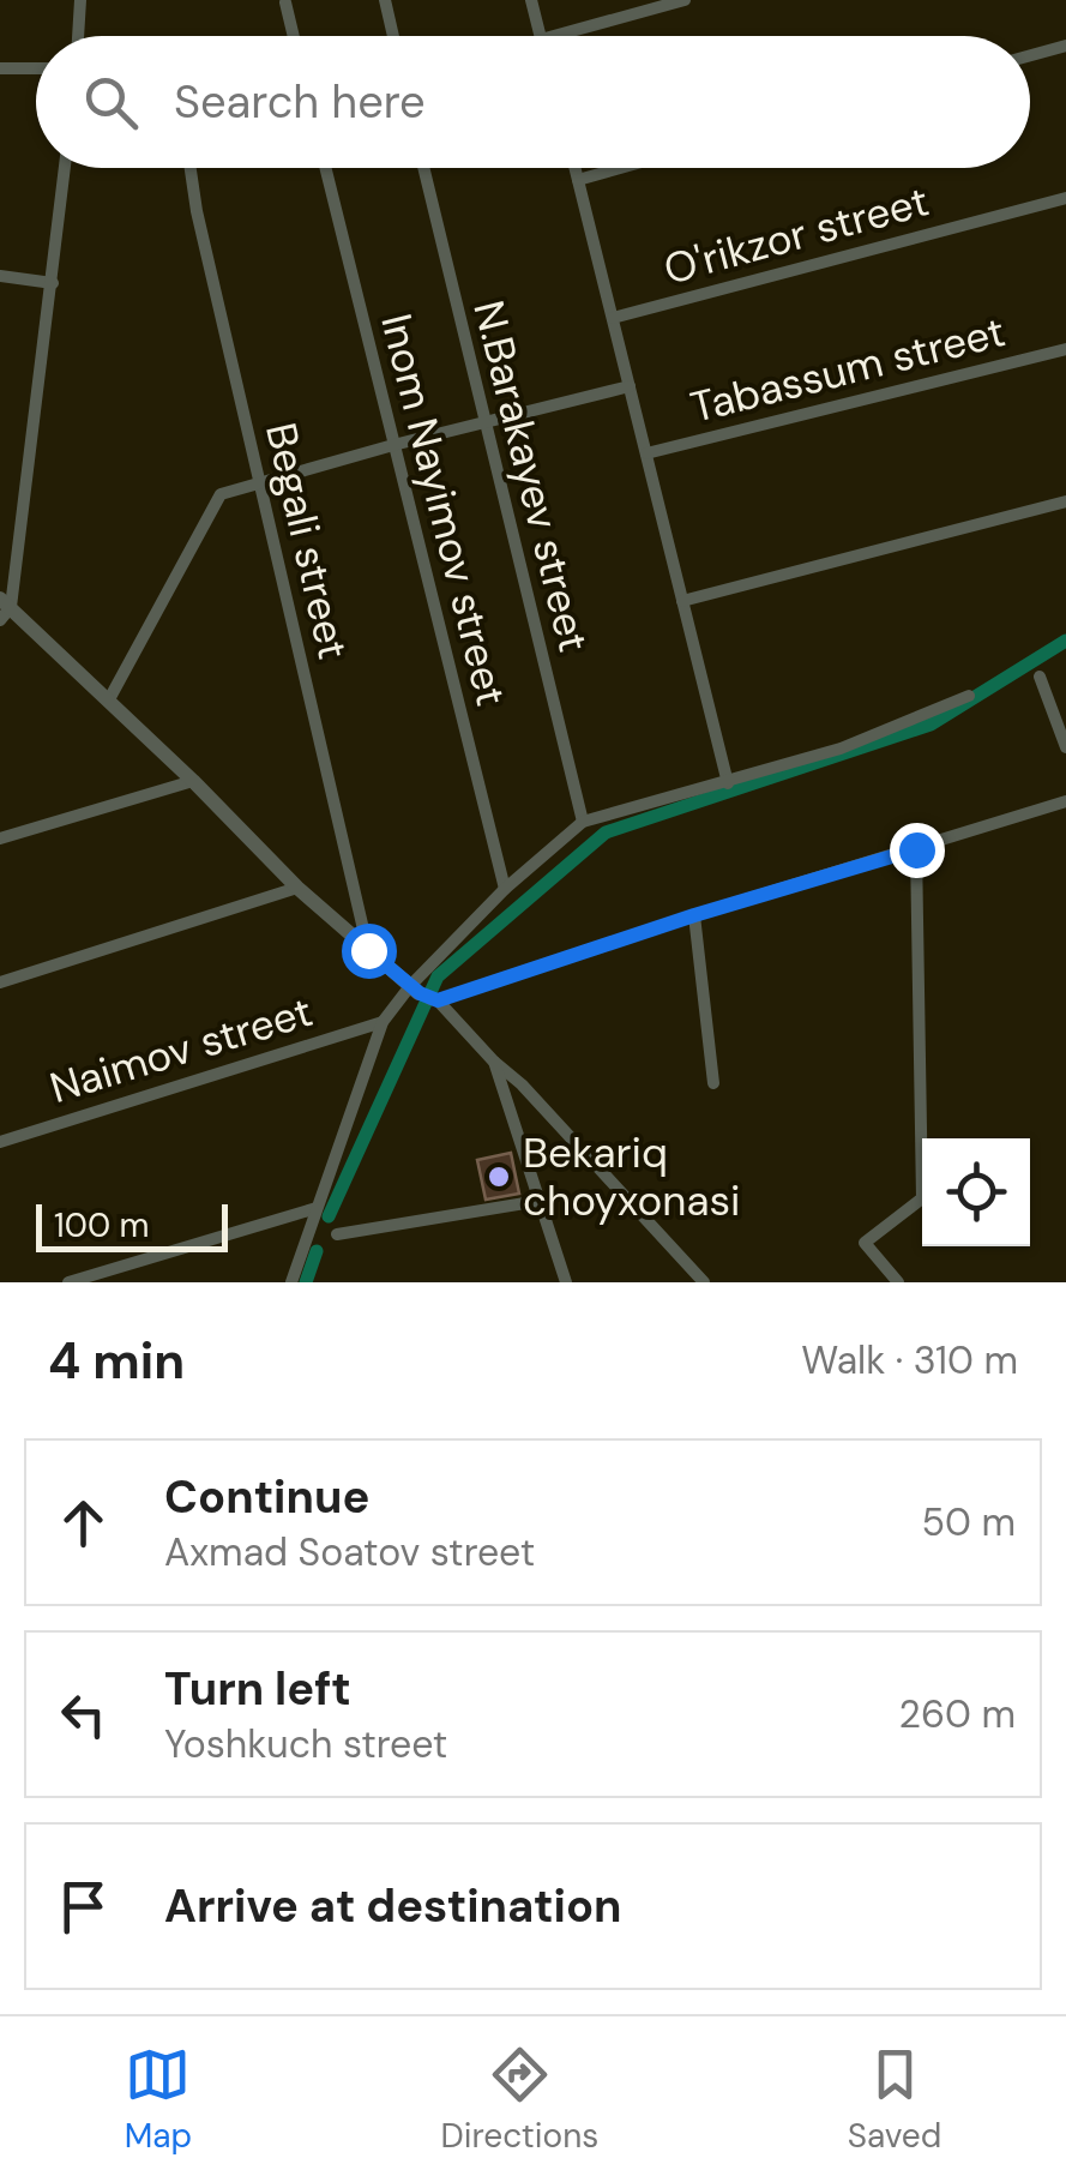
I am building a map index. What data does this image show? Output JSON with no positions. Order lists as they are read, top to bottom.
{
  "streets": {
    "street": [
      "O'rikzor street",
      "Tabassum street",
      "N.Barakayev street",
      "Inom Nayimov street",
      "Begali street",
      "Naimov street"
    ]
  },
  "places": ["Bekariq choyxonasi"],
  "scale_bar": "100 m",
  "page": {
    "search": "Search here",
    "scale": "100 m",
    "heading": ["4 min", "Walk · 310 m"],
    "list": [
      ["Continue", "Axmad Soatov street", "50 m"],
      ["Turn left", "Yoshkuch street", "260 m"],
      "Arrive at destination"
    ],
    "nav": ["Map", "Directions", "Saved"]
  }
}
